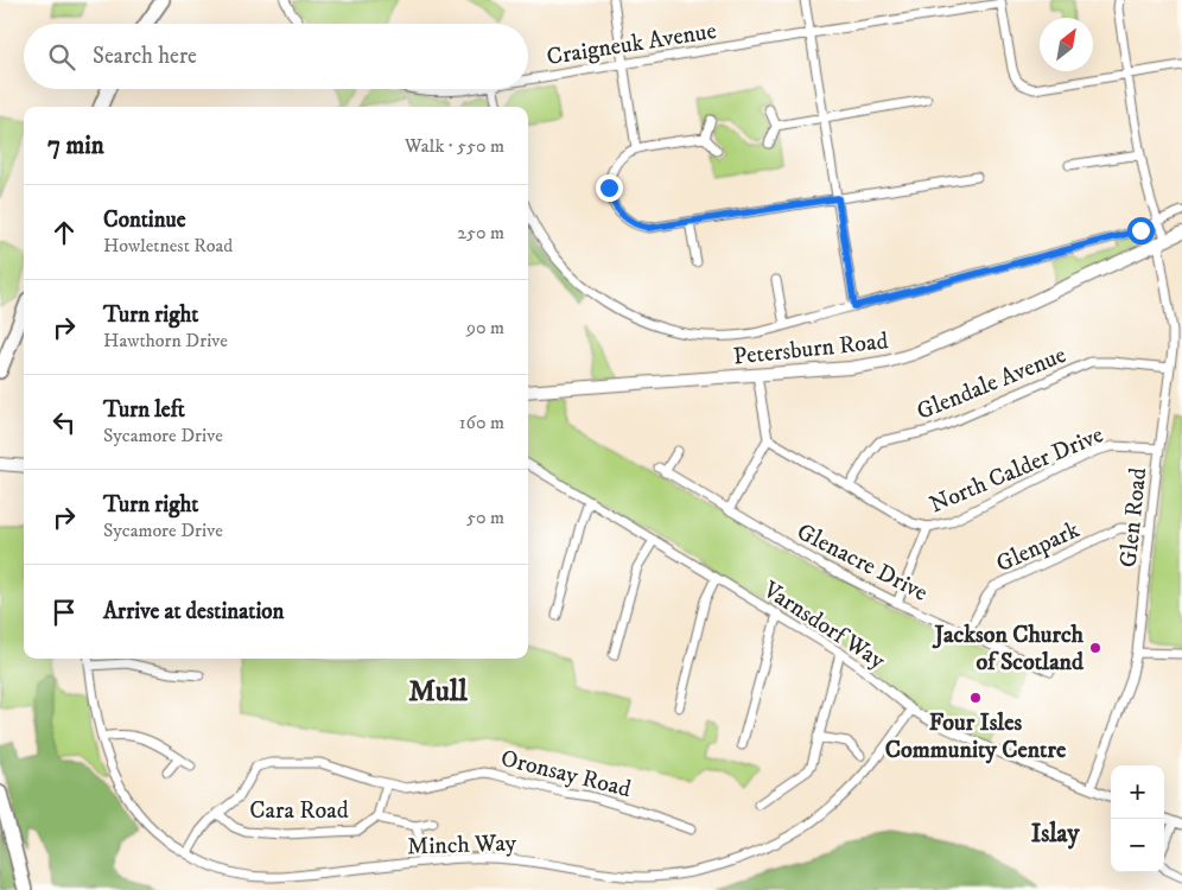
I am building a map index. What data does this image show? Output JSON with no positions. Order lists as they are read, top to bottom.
{
  "streets": {
    "main road": ["Petersburn Road"],
    "street": [
      "Craigneuk Avenue",
      "Glendale Avenue",
      "North Calder Drive",
      "Glen Road",
      "Glenpark",
      "Glenacre Drive",
      "Varnsdorf Way",
      "Oronsay Road",
      "Cara Road",
      "Minch Way"
    ]
  },
  "crossings": [
    ["Petersburn Road", "Glen Road"],
    ["Glendale Avenue", "North Calder Drive"],
    ["Glendale Avenue", "Glen Road"],
    ["North Calder Drive", "Glen Road"],
    ["Glen Road", "Glenpark"],
    ["Glen Road", "Varnsdorf Way"],
    ["Glenpark", "Glenacre Drive"],
    ["Varnsdorf Way", "Minch Way"],
    ["Oronsay Road", "Cara Road"]
  ],
  "districts": ["Mull", "Islay"],
  "places": ["Jackson Church of Scotland", "Four Isles Community Centre"],
  "north": "top right",
  "page": {
    "search": "Search here",
    "heading": ["7 min", "Walk · 550 m"],
    "list": [
      ["Continue", "Howletnest Road", "250 m"],
      ["Turn right", "Hawthorn Drive", "90 m"],
      ["Turn left", "Sycamore Drive", "160 m"],
      ["Turn right", "Sycamore Drive", "50 m"],
      "Arrive at destination"
    ],
    "map_buttons": ["+", "−"]
  }
}
